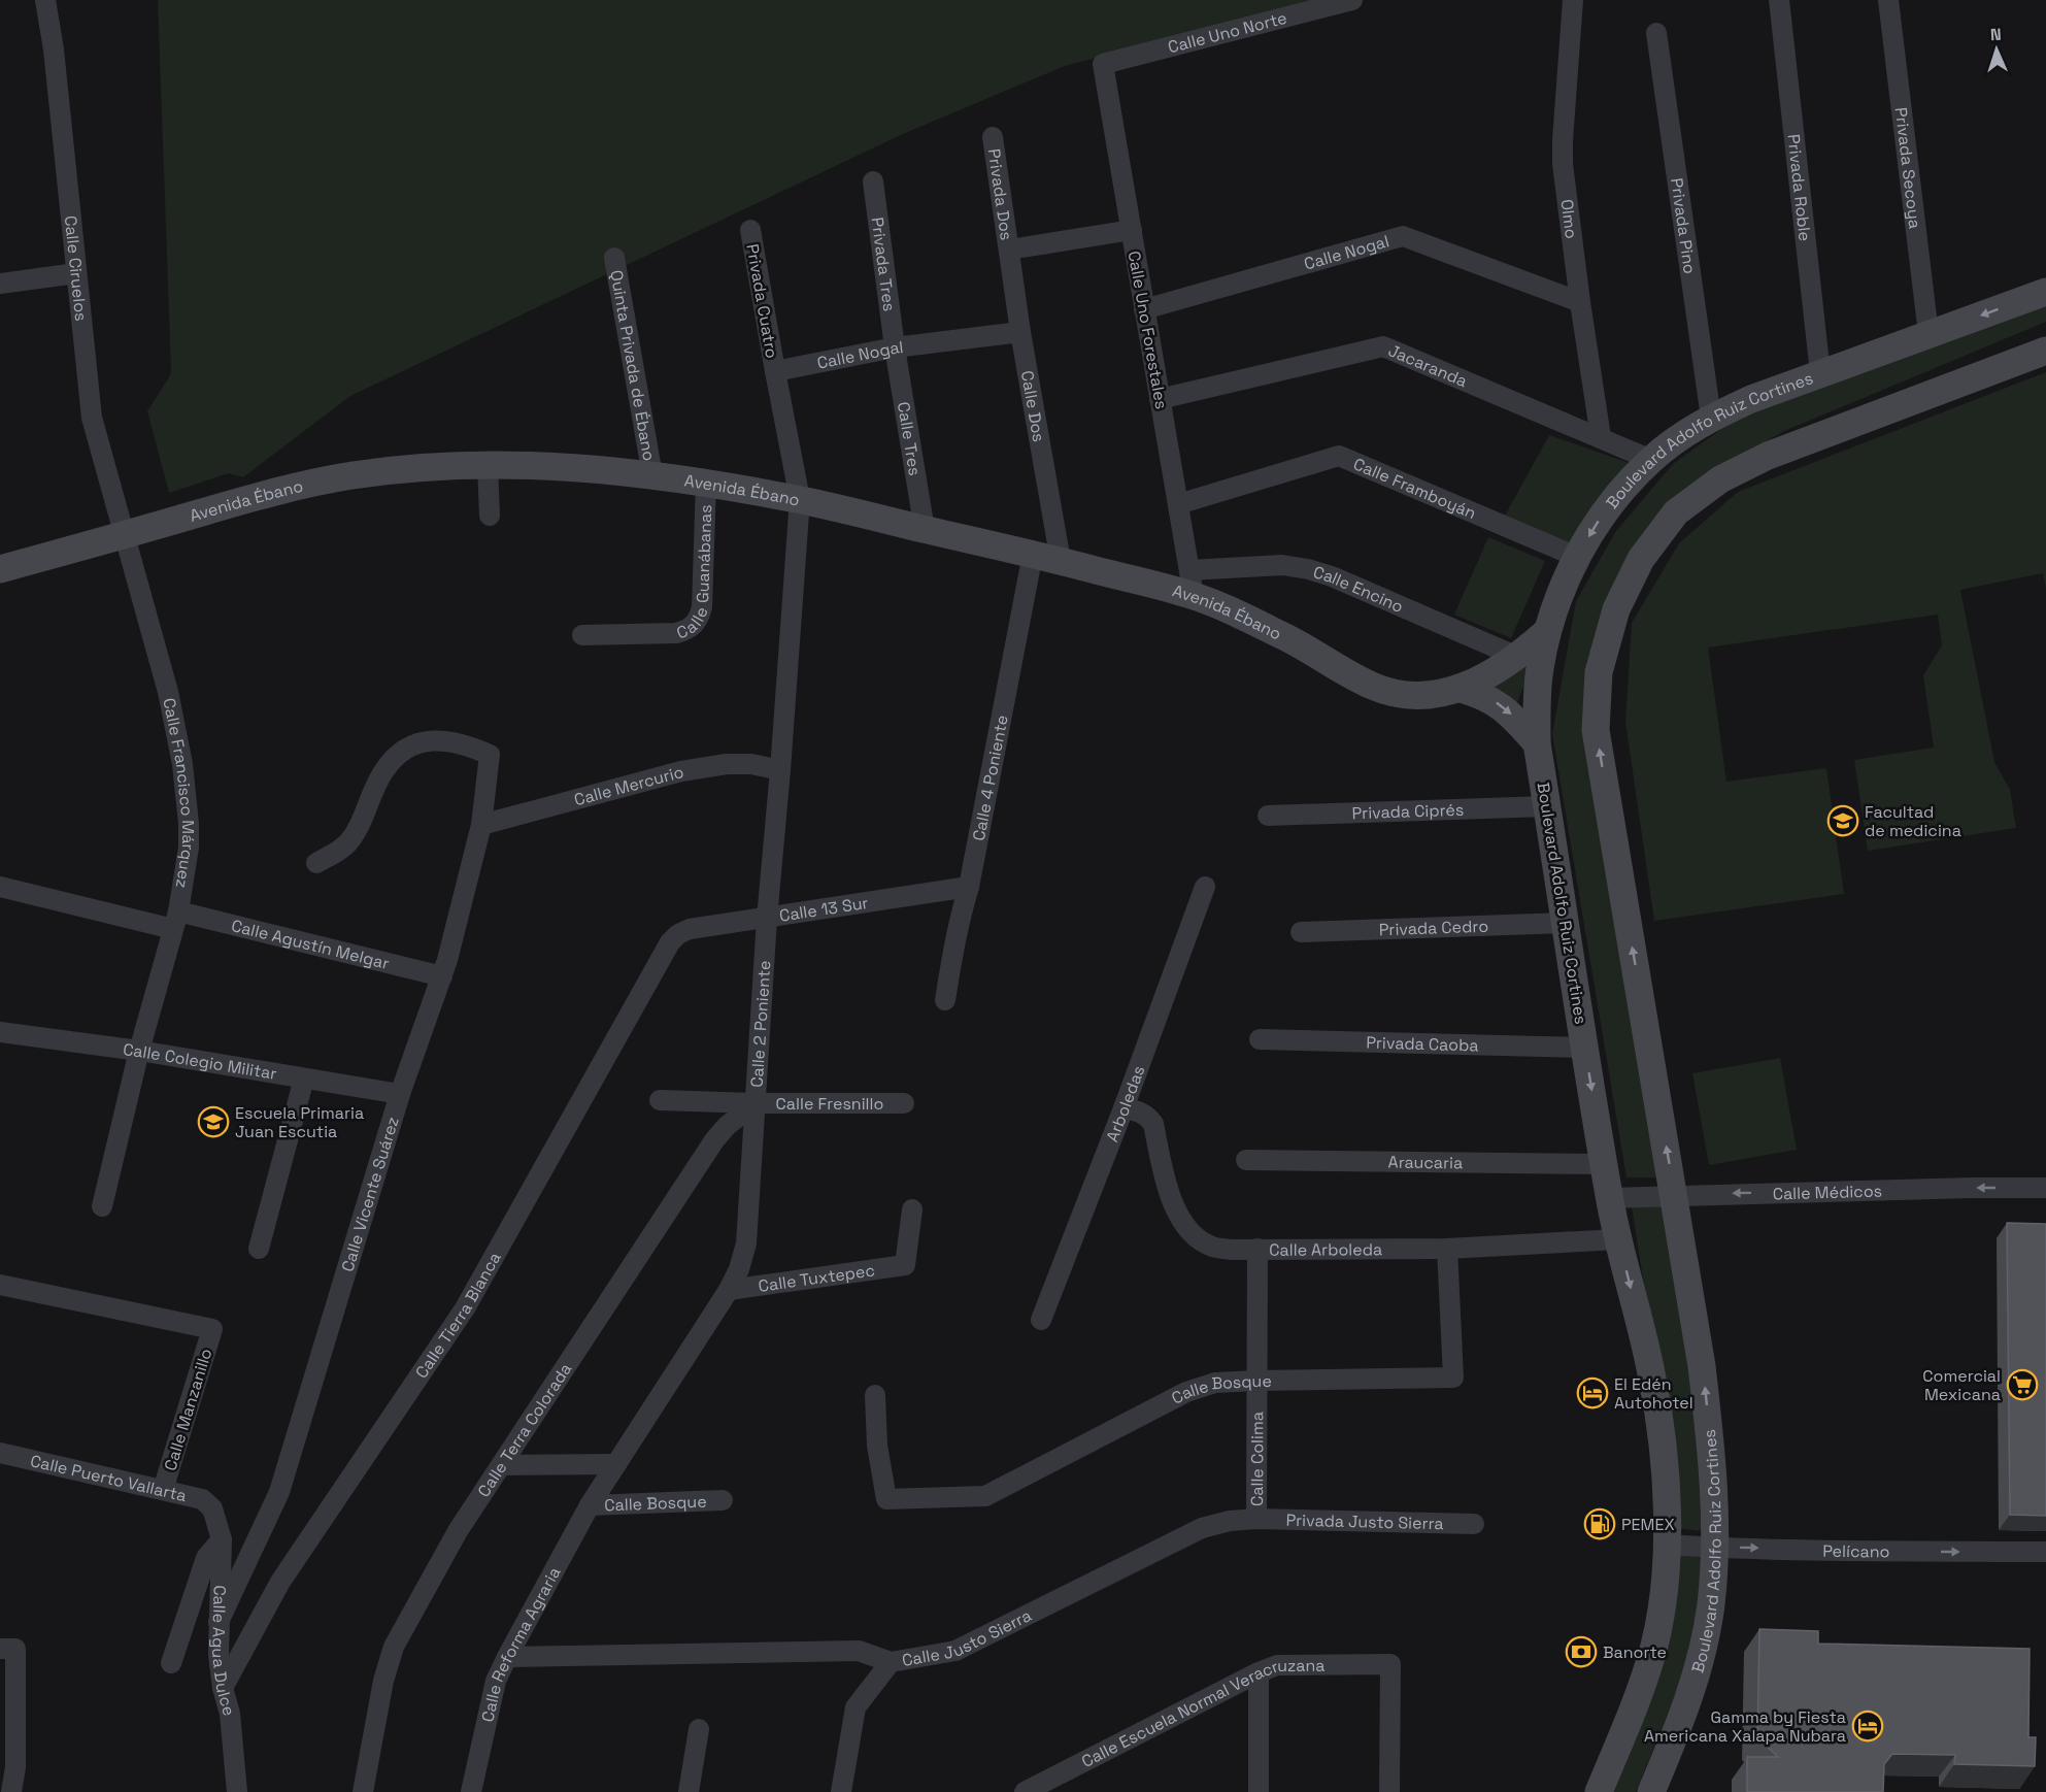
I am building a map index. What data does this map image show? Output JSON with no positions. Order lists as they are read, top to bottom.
{
  "streets": {
    "main road": ["Boulevard Adolfo Ruiz Cortines", "Avenida Ébano"],
    "street": [
      "Calle Uno Norte",
      "Privada Secoya",
      "Privada Roble",
      "Privada Dos",
      "Olmo",
      "Privada Pino",
      "Calle Nogal",
      "Privada Tres",
      "Calle Ciruelos",
      "Privada Cuatro",
      "Calle Uno Forestales",
      "Quinta Privada de Ébano",
      "Jacaranda",
      "Calle Dos",
      "Calle Tres",
      "Calle Framboyán",
      "Calle Guanábanas",
      "Calle Encino",
      "Calle 4 Poniente",
      "Calle Mercurio",
      "Calle Francisco Márquez",
      "Privada Ciprés",
      "Calle 13 Sur",
      "Privada Cedro",
      "Calle Agustín Melgar",
      "Calle 2 Poniente",
      "Privada Caoba",
      "Calle Colegio Militar",
      "Calle Fresnillo",
      "Arboledas",
      "Araucaria",
      "Calle Médicos",
      "Calle Vicente Suárez",
      "Calle Arboleda",
      "Calle Tuxtepec",
      "Calle Tierra Blanca",
      "Calle Bosque",
      "Calle Manzanillo",
      "Calle Terra Colorada",
      "Calle Colima",
      "Calle Puerto Vallarta",
      "Privada Justo Sierra",
      "Pelícano",
      "Calle Justo Sierra",
      "Calle Reforma Agraria",
      "Calle Agua Dulce",
      "Calle Escuela Normal Veracruzana"
    ]
  },
  "crossings": [
    ["Calle Uno Norte", "Calle Uno Forestales"],
    ["Privada Secoya", "Boulevard Adolfo Ruiz Cortines"],
    ["Privada Roble", "Boulevard Adolfo Ruiz Cortines"],
    ["Privada Dos", "Calle Dos"],
    ["Olmo", "Calle Nogal"],
    ["Olmo", "Jacaranda"],
    ["Privada Pino", "Boulevard Adolfo Ruiz Cortines"],
    ["Calle Nogal", "Privada Tres"],
    ["Calle Nogal", "Privada Cuatro"],
    ["Calle Nogal", "Calle Uno Forestales"],
    ["Calle Nogal", "Calle Dos"],
    ["Calle Nogal", "Calle Tres"],
    ["Privada Tres", "Calle Tres"],
    ["Calle Ciruelos", "Avenida Ébano"],
    ["Calle Ciruelos", "Calle Francisco Márquez"],
    ["Privada Cuatro", "Avenida Ébano"],
    ["Privada Cuatro", "Calle 2 Poniente"],
    ["Calle Uno Forestales", "Jacaranda"],
    ["Calle Uno Forestales", "Calle Framboyán"],
    ["Calle Uno Forestales", "Avenida Ébano"],
    ["Calle Uno Forestales", "Calle Encino"],
    ["Quinta Privada de Ébano", "Avenida Ébano"],
    ["Jacaranda", "Boulevard Adolfo Ruiz Cortines"],
    ["Calle Dos", "Avenida Ébano"],
    ["Calle Tres", "Avenida Ébano"],
    ["Boulevard Adolfo Ruiz Cortines", "Calle Framboyán"],
    ["Boulevard Adolfo Ruiz Cortines", "Avenida Ébano"],
    ["Boulevard Adolfo Ruiz Cortines", "Privada Ciprés"],
    ["Boulevard Adolfo Ruiz Cortines", "Privada Cedro"],
    ["Boulevard Adolfo Ruiz Cortines", "Privada Caoba"],
    ["Boulevard Adolfo Ruiz Cortines", "Araucaria"],
    ["Boulevard Adolfo Ruiz Cortines", "Calle Médicos"],
    ["Boulevard Adolfo Ruiz Cortines", "Calle Arboleda"],
    ["Boulevard Adolfo Ruiz Cortines", "Pelícano"],
    ["Avenida Ébano", "Calle Guanábanas"],
    ["Avenida Ébano", "Calle Encino"],
    ["Avenida Ébano", "Calle 4 Poniente"],
    ["Avenida Ébano", "Calle Francisco Márquez"],
    ["Avenida Ébano", "Calle 2 Poniente"],
    ["Calle 4 Poniente", "Calle 13 Sur"],
    ["Calle Mercurio", "Calle 2 Poniente"],
    ["Calle Mercurio", "Calle Vicente Suárez"],
    ["Calle Francisco Márquez", "Calle Agustín Melgar"],
    ["Calle Francisco Márquez", "Calle Colegio Militar"],
    ["Calle 13 Sur", "Calle 2 Poniente"],
    ["Calle 13 Sur", "Calle Tierra Blanca"],
    ["Calle Agustín Melgar", "Calle Vicente Suárez"],
    ["Calle 2 Poniente", "Calle Fresnillo"],
    ["Calle 2 Poniente", "Calle Tuxtepec"],
    ["Calle 2 Poniente", "Calle Bosque"],
    ["Calle 2 Poniente", "Calle Terra Colorada"],
    ["Calle 2 Poniente", "Calle Reforma Agraria"],
    ["Calle Colegio Militar", "Calle Vicente Suárez"],
    ["Calle Fresnillo", "Calle Terra Colorada"],
    ["Arboledas", "Calle Arboleda"],
    ["Calle Vicente Suárez", "Calle Agua Dulce"],
    ["Calle Arboleda", "Calle Bosque"],
    ["Calle Arboleda", "Calle Colima"],
    ["Calle Tierra Blanca", "Calle Agua Dulce"],
    ["Calle Bosque", "Calle Colima"],
    ["Calle Bosque", "Calle Reforma Agraria"],
    ["Calle Manzanillo", "Calle Puerto Vallarta"],
    ["Calle Colima", "Privada Justo Sierra"],
    ["Calle Colima", "Calle Justo Sierra"],
    ["Calle Puerto Vallarta", "Calle Agua Dulce"],
    ["Privada Justo Sierra", "Calle Justo Sierra"],
    ["Calle Justo Sierra", "Calle Reforma Agraria"]
  ],
  "one_way": ["Calle Médicos", "Pelícano"],
  "places": {
    "school or university": ["Facultad de medicina", "Escuela Primaria Juan Escutia"],
    "supermarket": ["Comercial Mexicana"],
    "hotel": ["El Edén Autohotel", "Gamma by Fiesta Americana Xalapa Nubara"],
    "fuel station": ["PEMEX"],
    "bank": ["Banorte"]
  },
  "north": "top"
}
